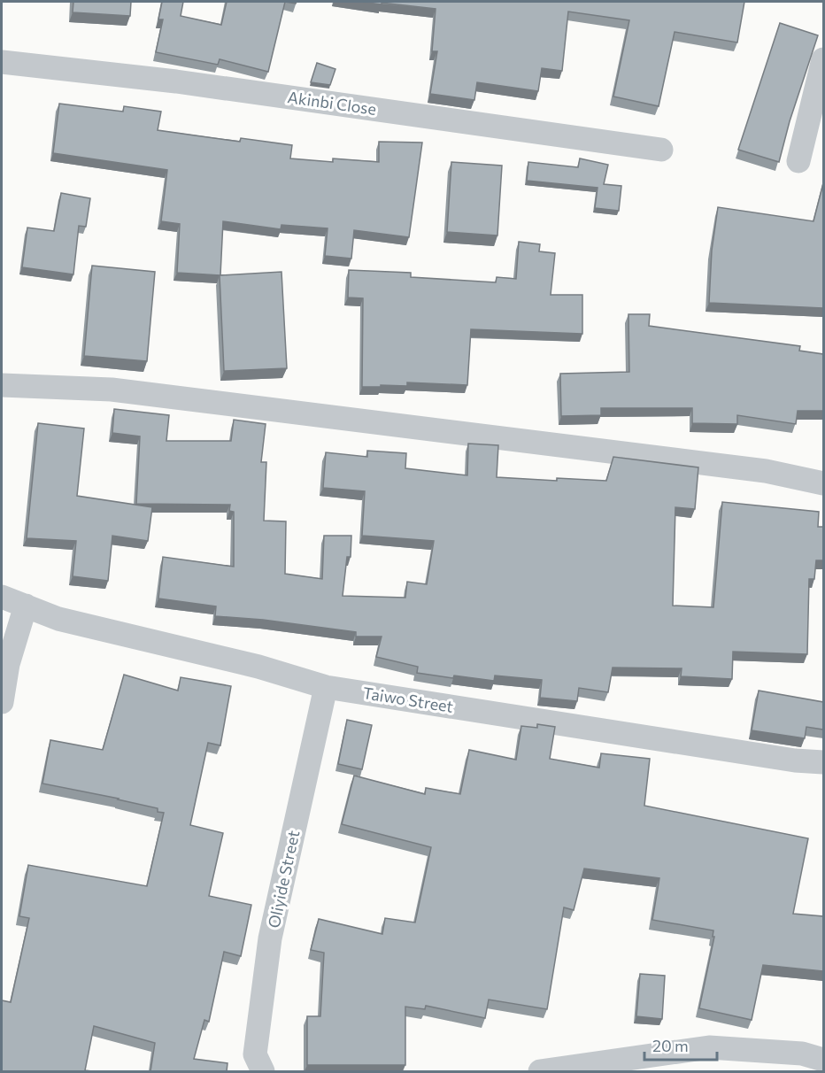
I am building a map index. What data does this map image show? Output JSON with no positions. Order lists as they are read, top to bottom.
{
  "streets": {
    "street": ["Akinbi Close", "Taiwo Street", "Oliyide Street"]
  },
  "crossings": [
    ["Taiwo Street", "Oliyide Street"]
  ],
  "scale_bar": "20 m"
}
